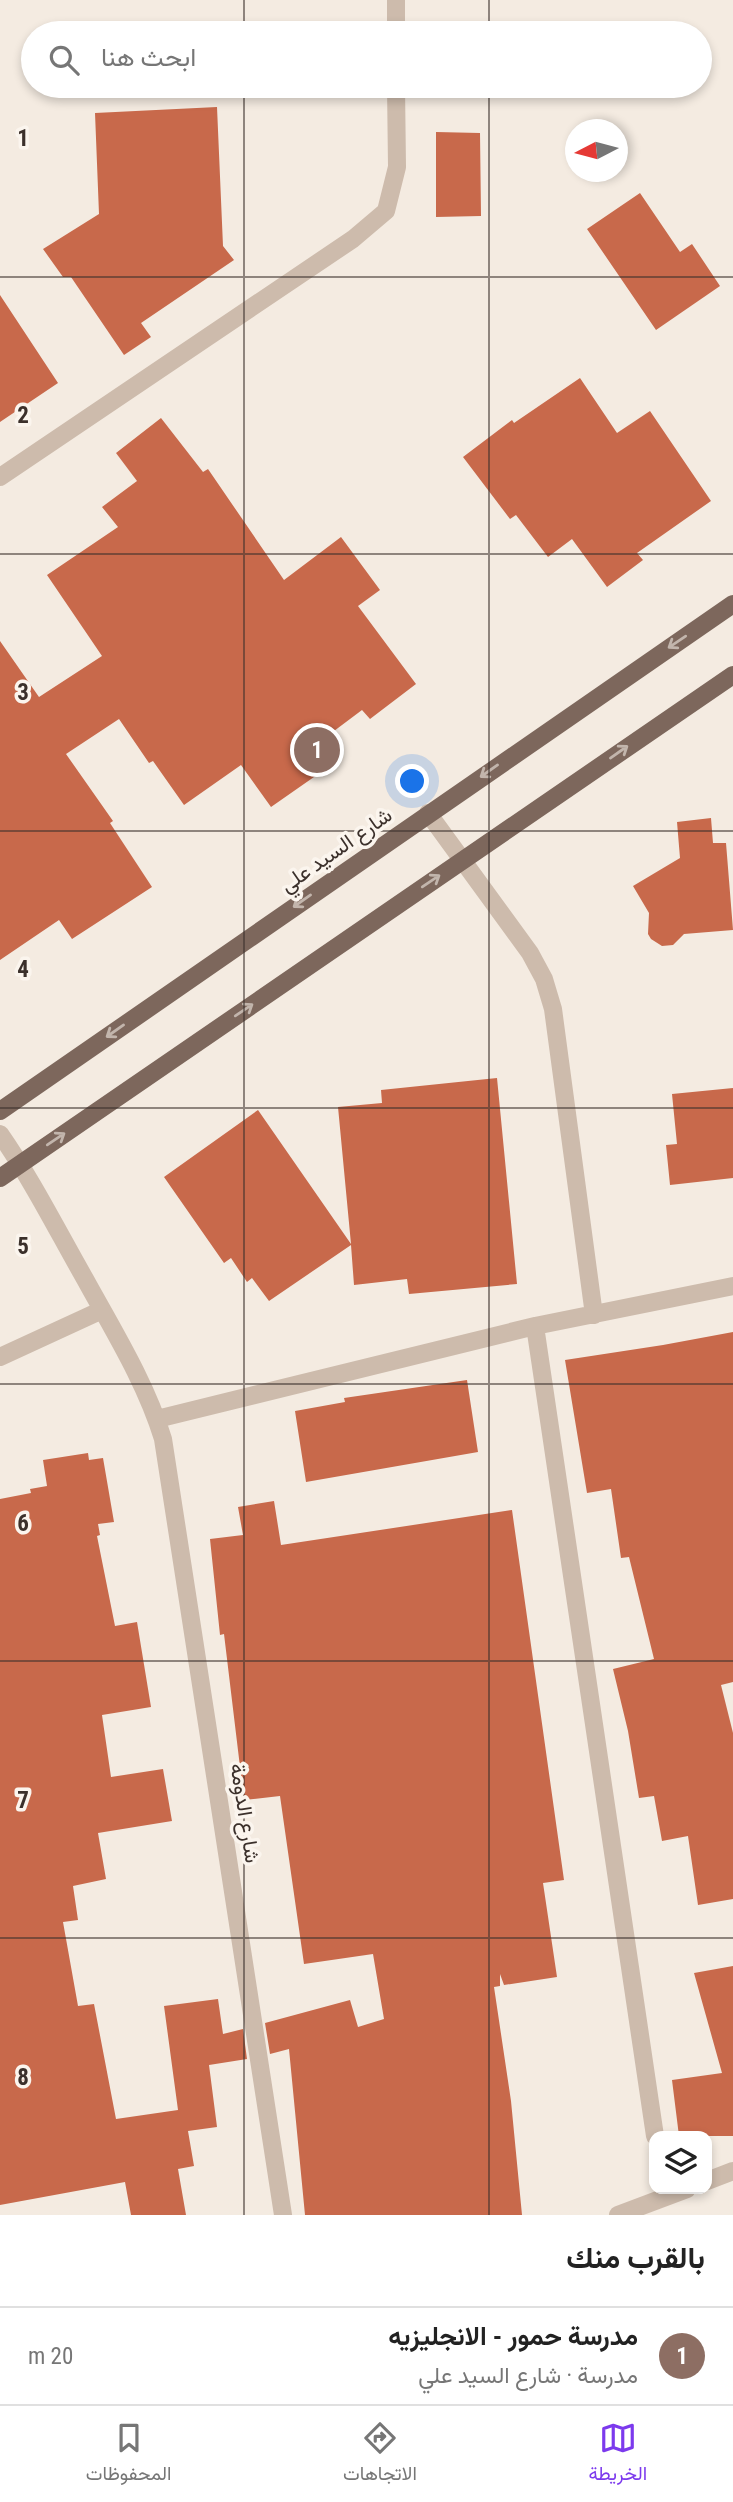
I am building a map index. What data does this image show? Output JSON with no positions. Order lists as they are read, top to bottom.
{
  "streets": {
    "main road": ["شارع السيد علي"],
    "street": ["شارع الدومة"]
  },
  "north": "left",
  "page": {
    "search": "ابحث هنا",
    "pins": "1",
    "heading": "بالقرب منك",
    "list": [
      {
        "mark": "1",
        "name": "مدرسة حمور - الانجليزيه",
        "note": "مدرسة · شارع السيد علي",
        "value": "20 m"
      }
    ],
    "nav": ["الخريطة", "الاتجاهات", "المحفوظات"]
  },
  "grid": {
    "rows": [
      "1",
      "2",
      "3",
      "4",
      "5",
      "6",
      "7",
      "8"
    ]
  }
}
